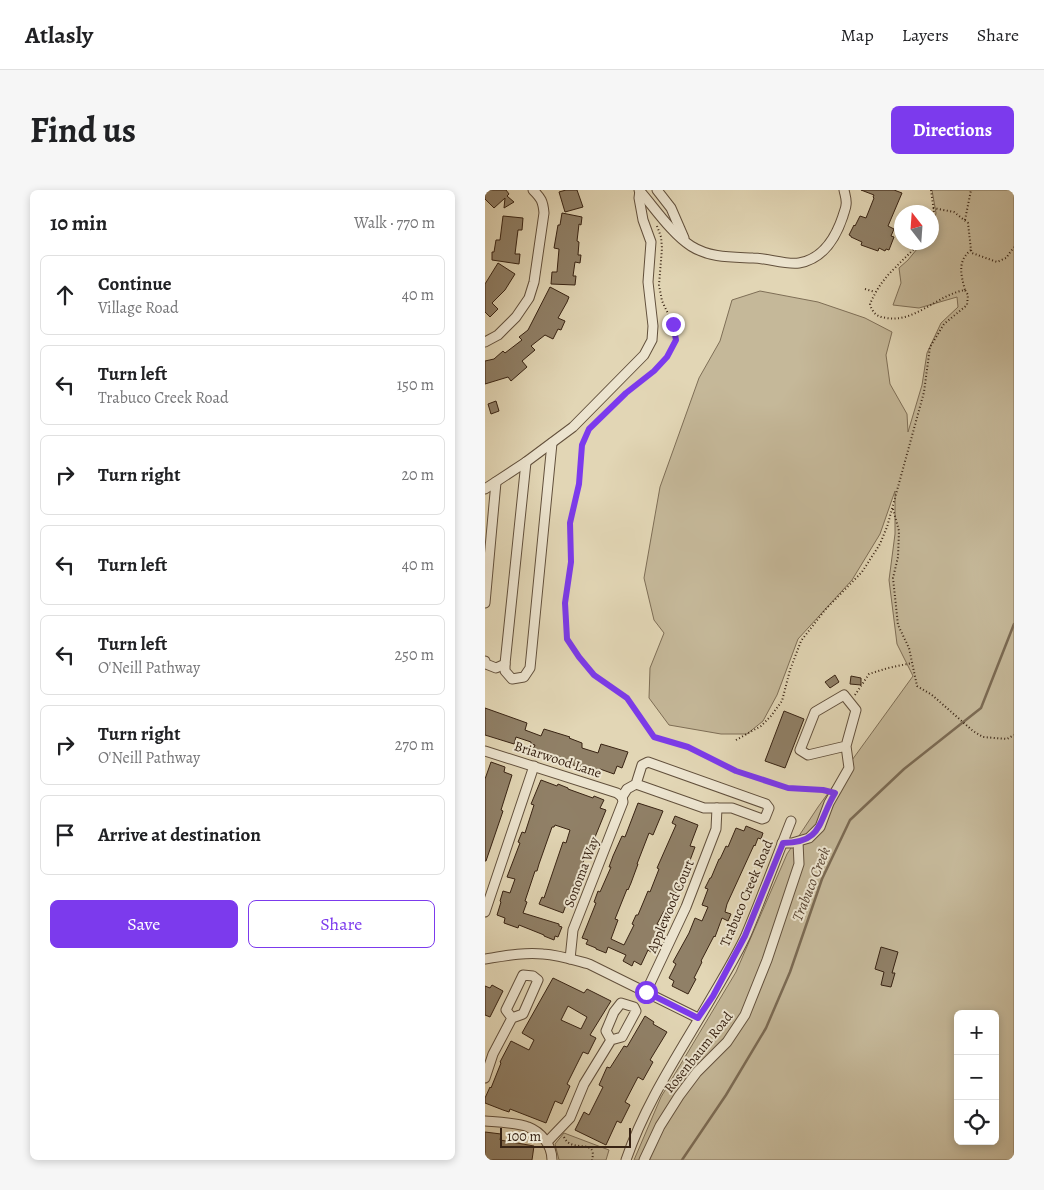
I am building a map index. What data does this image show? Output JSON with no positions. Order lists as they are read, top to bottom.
{
  "streets": {
    "street": [
      "Briarwood Lane",
      "Sonoma Way",
      "Trabuco Creek Road",
      "Applewood Court",
      "Rosenbaum Road"
    ]
  },
  "crossings": [
    ["Briarwood Lane", "Sonoma Way"]
  ],
  "water": ["Trabuco Creek"],
  "scale_bar": "100 m",
  "north": "top",
  "page": {
    "header": "Atlasly",
    "nav": ["Map", "Layers", "Share"],
    "title": "Find us",
    "buttons": [
      "Directions",
      ["Save", "Share"]
    ],
    "heading": ["10 min", "Walk · 770 m"],
    "list": [
      ["Continue", "Village Road", "40 m"],
      ["Turn left", "Trabuco Creek Road", "150 m"],
      ["Turn right", "20 m"],
      ["Turn left", "40 m"],
      ["Turn left", "O'Neill Pathway", "250 m"],
      ["Turn right", "O'Neill Pathway", "270 m"],
      "Arrive at destination"
    ],
    "map_buttons": ["+", "−"],
    "scale": "100 m"
  }
}
